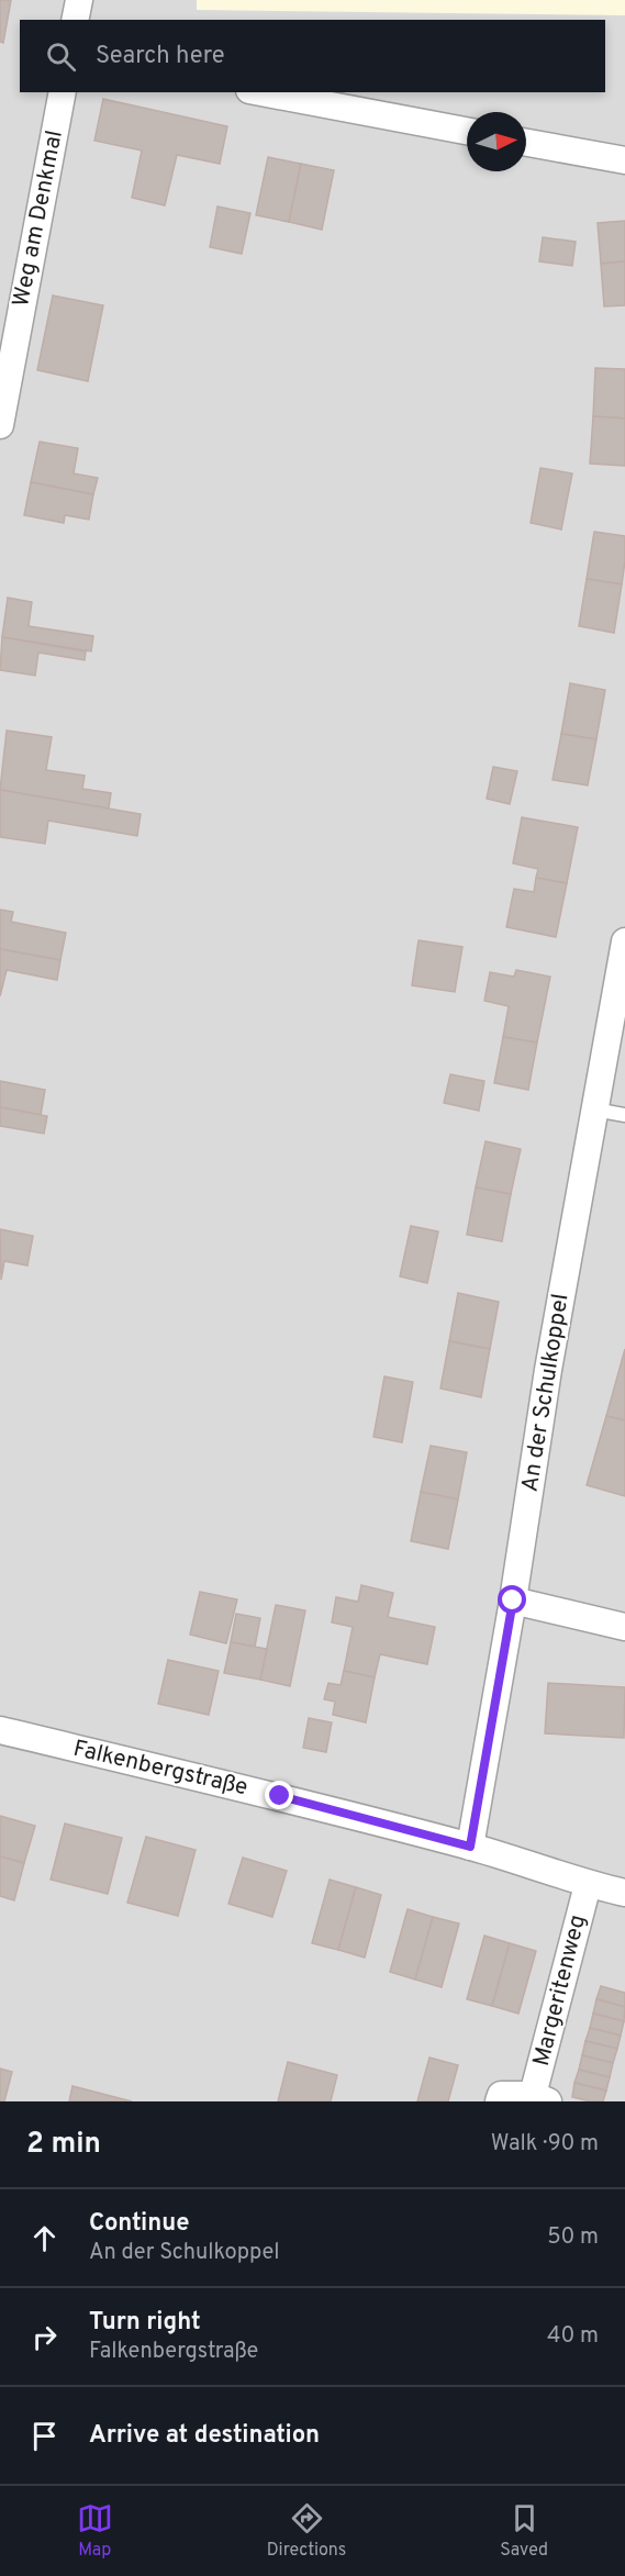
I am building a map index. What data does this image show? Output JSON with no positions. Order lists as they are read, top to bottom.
{
  "streets": {
    "street": [
      "Weg am Denkmal",
      "An der Schulkoppel",
      "Falkenbergstraße",
      "Margeritenweg"
    ]
  },
  "crossings": [
    ["An der Schulkoppel", "Falkenbergstraße"],
    ["Falkenbergstraße", "Margeritenweg"]
  ],
  "north": "right",
  "page": {
    "search": "Search here",
    "heading": ["2 min", "Walk · 90 m"],
    "list": [
      ["Continue", "An der Schulkoppel", "50 m"],
      ["Turn right", "Falkenbergstraße", "40 m"],
      "Arrive at destination"
    ],
    "nav": ["Map", "Directions", "Saved"]
  }
}
